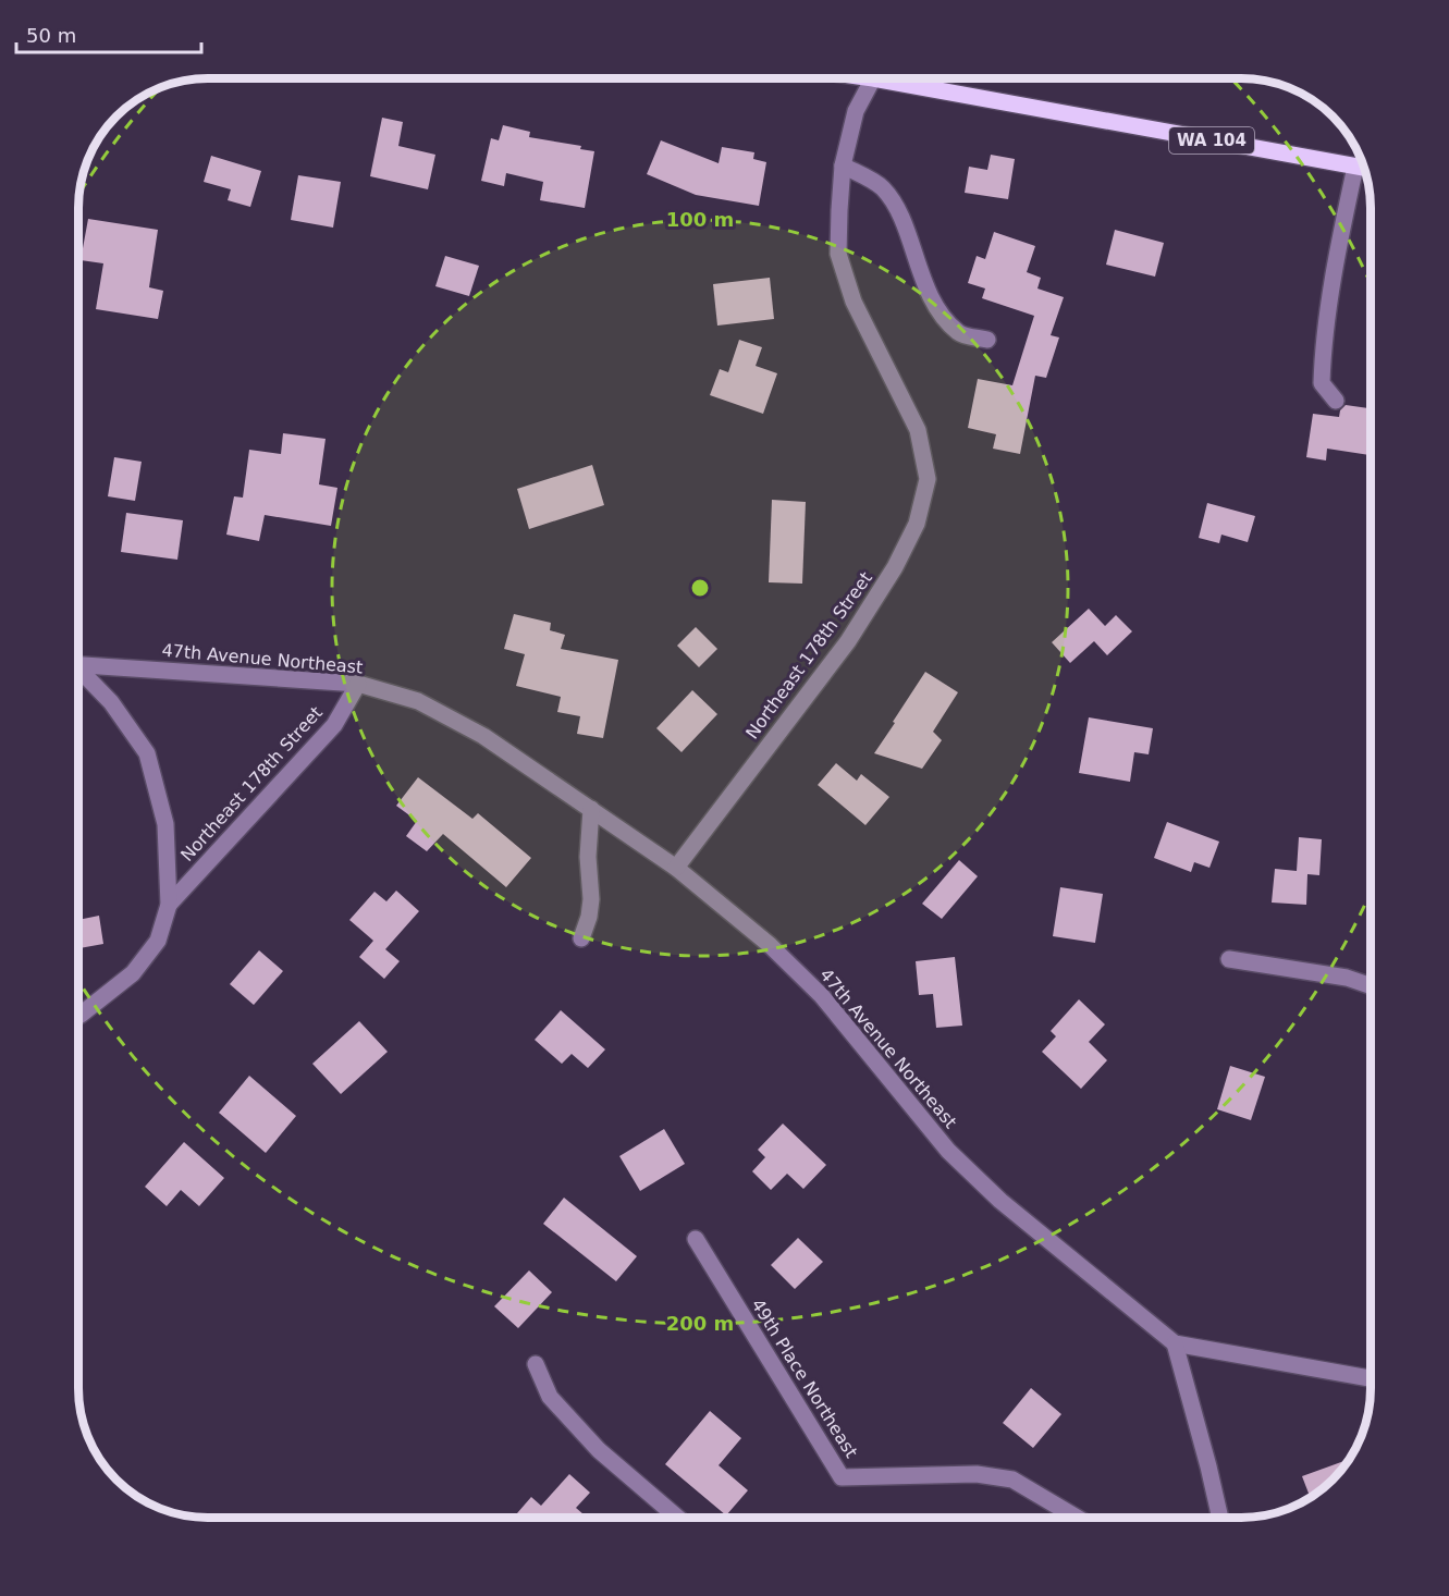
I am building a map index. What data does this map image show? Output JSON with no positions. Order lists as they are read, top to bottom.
{
  "streets": {
    "main road": ["WA 104"],
    "street": ["Northeast 178th Street", "47th Avenue Northeast", "49th Place Northeast"]
  },
  "crossings": [
    ["WA 104", "Northeast 178th Street"],
    ["Northeast 178th Street", "47th Avenue Northeast"]
  ],
  "scale_bar": "50 m",
  "rings": ["100 m", "200 m"]
}
